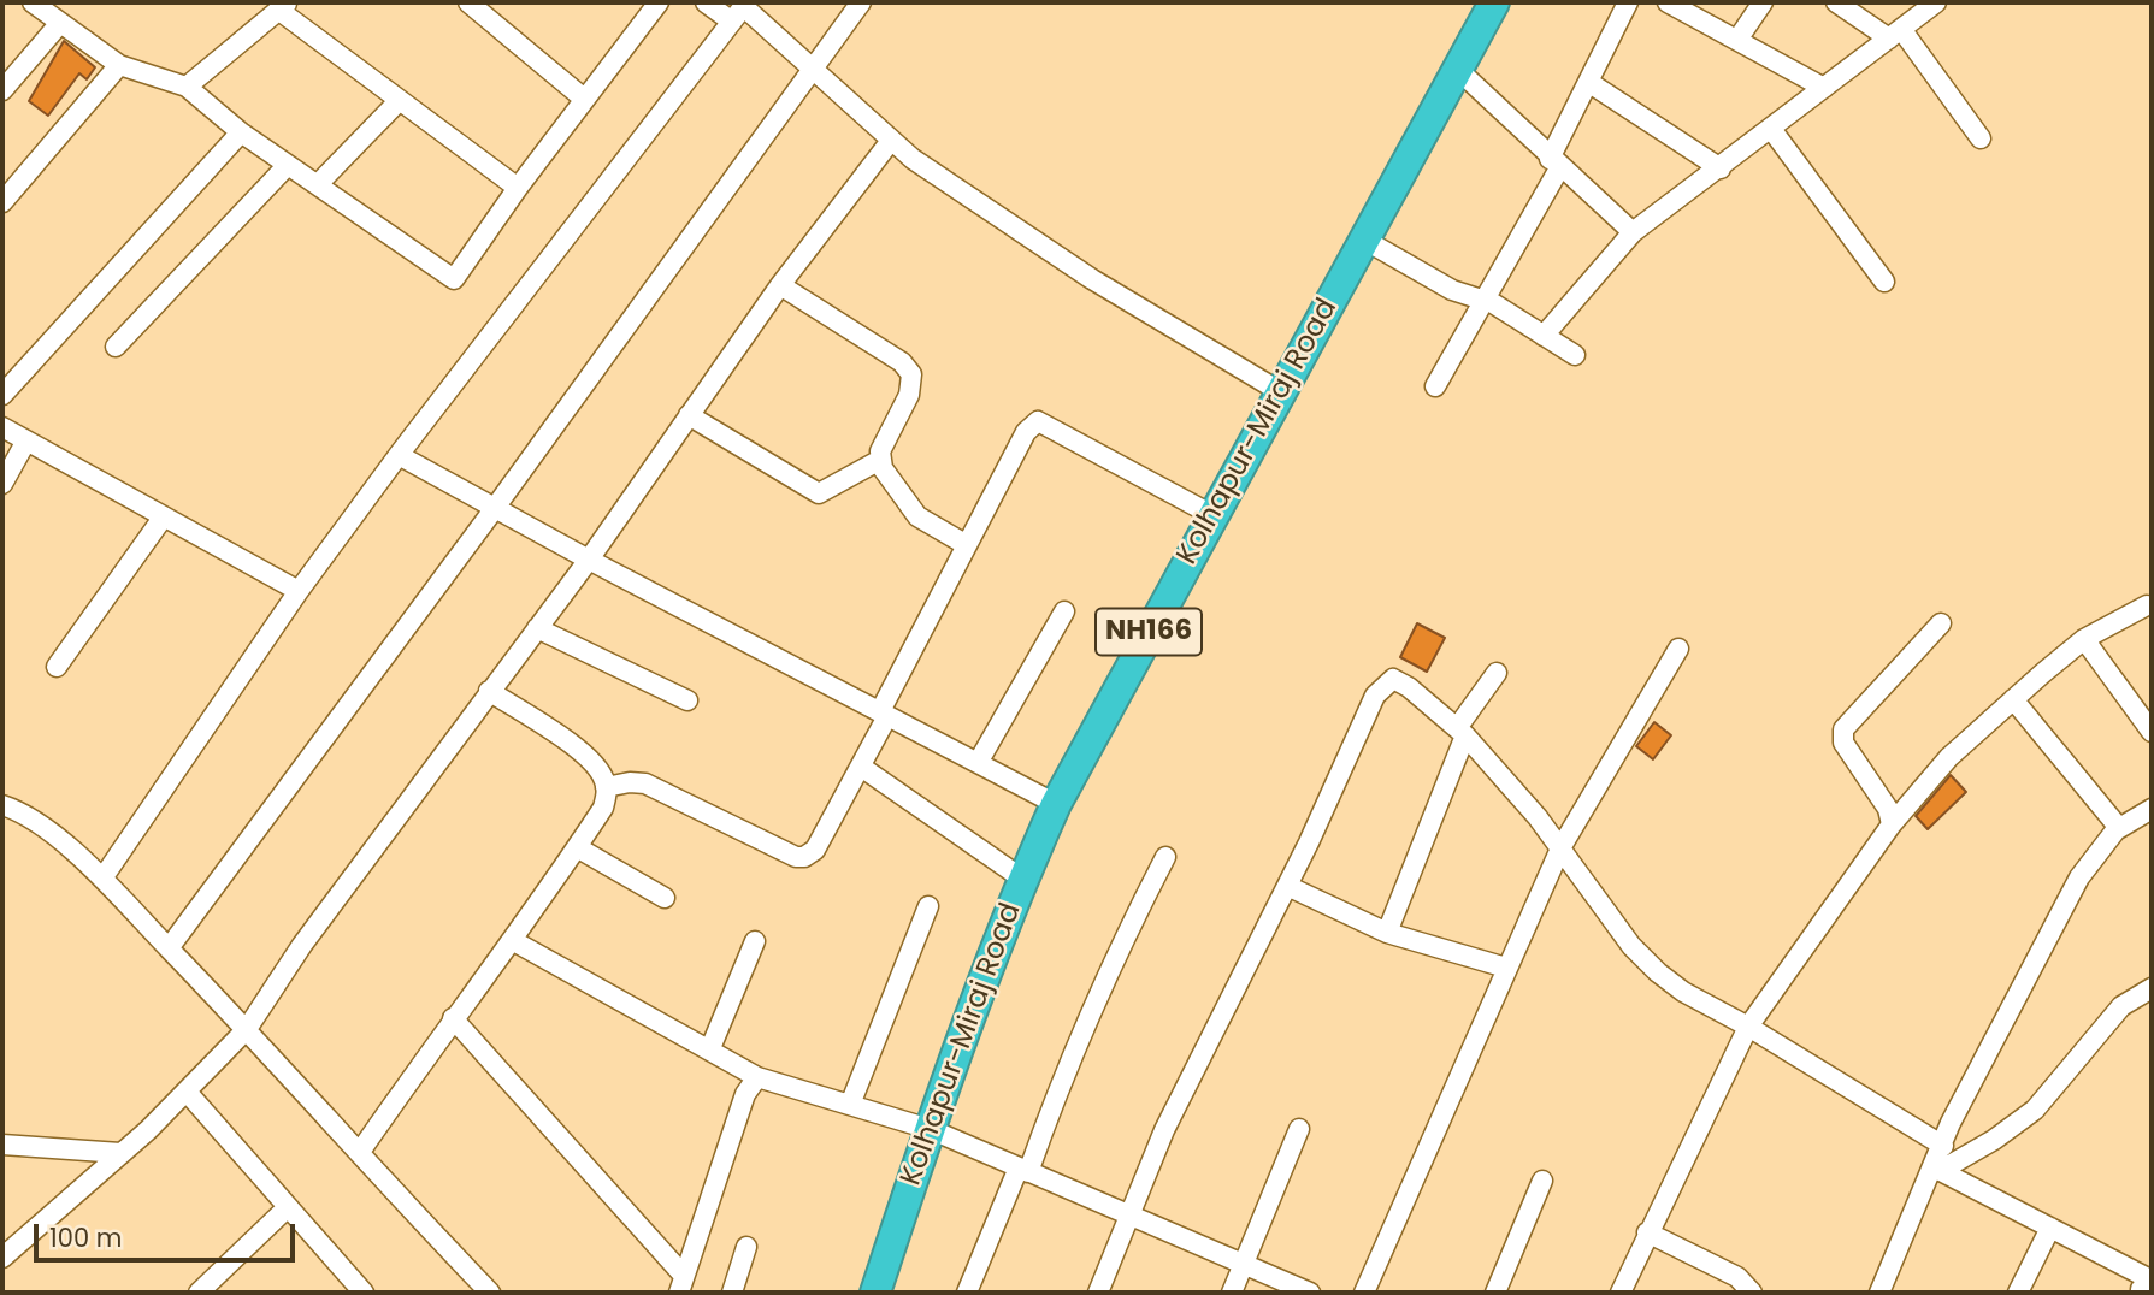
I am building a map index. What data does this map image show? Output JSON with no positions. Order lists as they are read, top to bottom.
{
  "streets": {
    "highway": ["Kolhapur-Miraj Road", "NH166"]
  },
  "scale_bar": "100 m"
}
